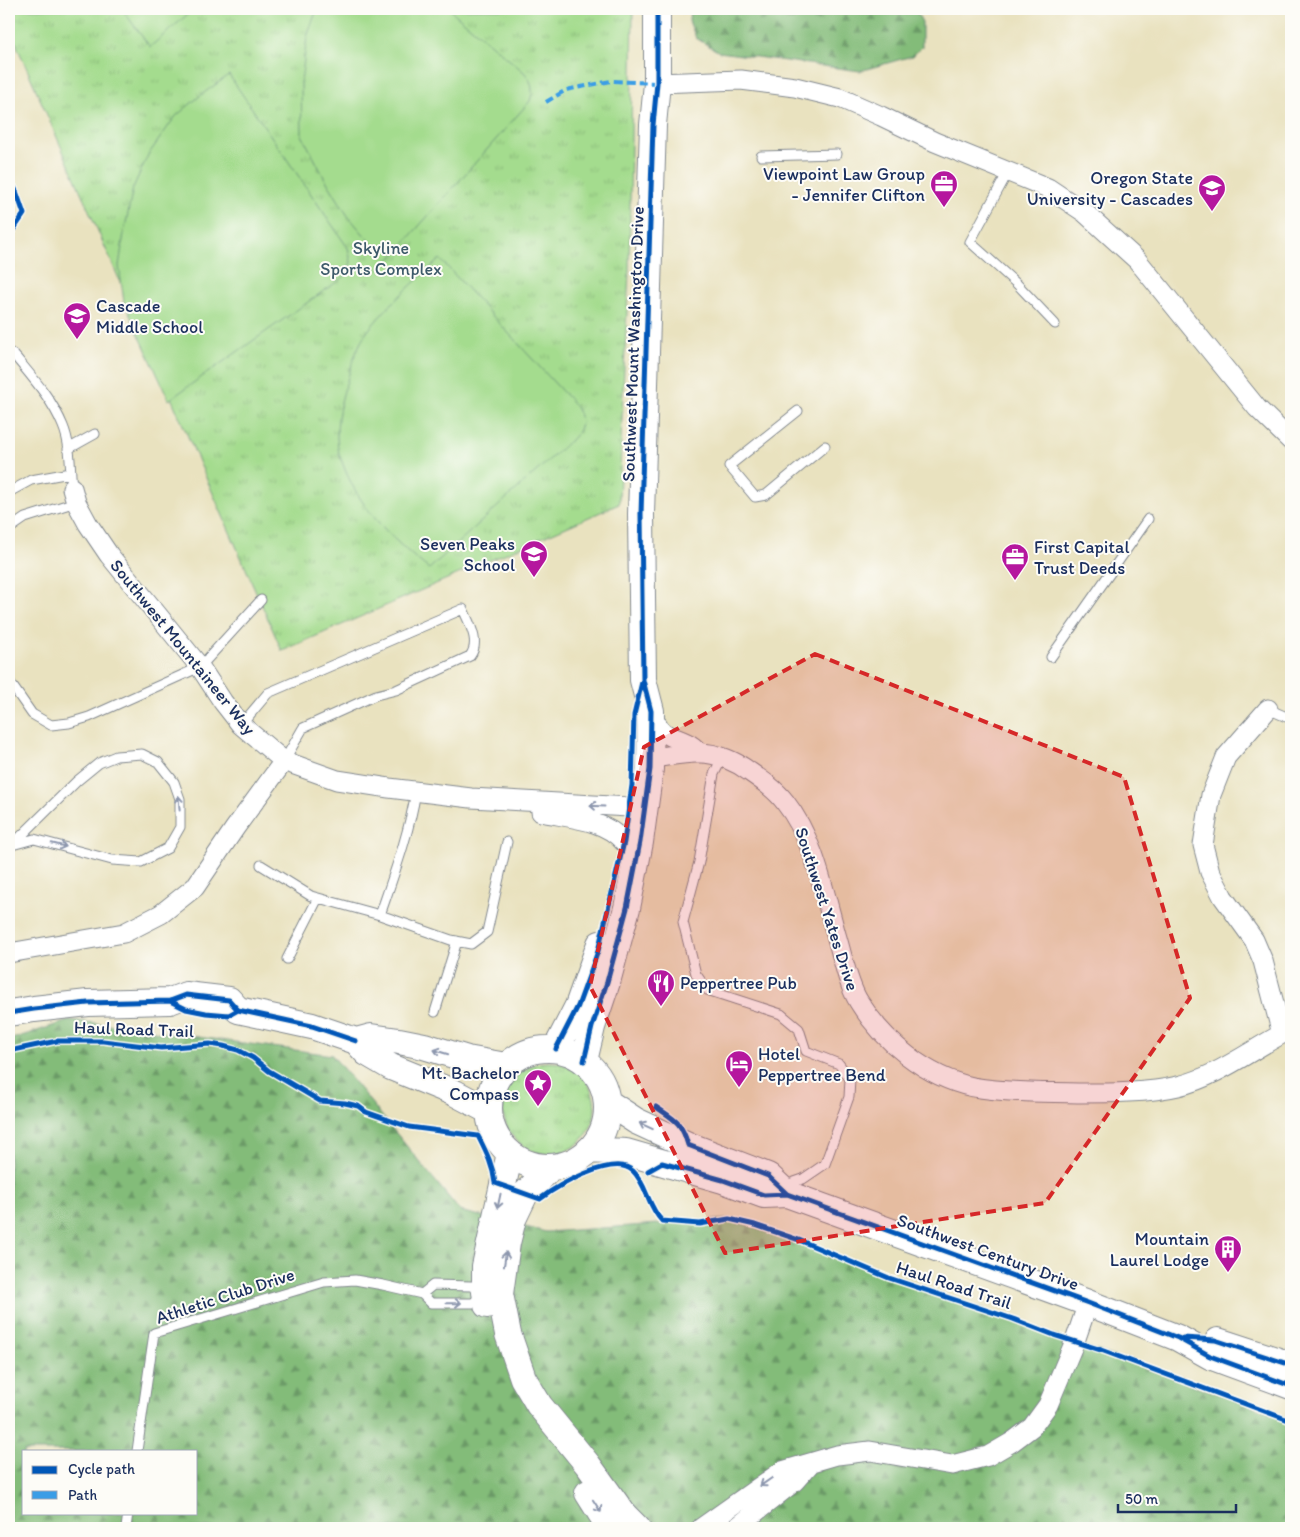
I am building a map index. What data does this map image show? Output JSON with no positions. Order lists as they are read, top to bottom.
{
  "streets": {
    "main road": ["Southwest Mount Washington Drive", "Southwest Century Drive"],
    "street": ["Southwest Mountaineer Way", "Southwest Yates Drive"],
    "lane": ["Athletic Club Drive"],
    "cycle path": ["Haul Road Trail"]
  },
  "crossings": [
    ["Southwest Mount Washington Drive", "Southwest Mountaineer Way"],
    ["Southwest Mount Washington Drive", "Southwest Yates Drive"],
    ["Southwest Mount Washington Drive", "Southwest Century Drive"]
  ],
  "parks": ["Skyline Sports Complex"],
  "places": {
    "office": ["Viewpoint Law Group - Jennifer Clifton", "First Capital Trust Deeds"],
    "school or university": ["Oregon State University - Cascades", "Cascade Middle School", "Seven Peaks School"],
    "restaurant": ["Peppertree Pub"],
    "hotel": ["Hotel Peppertree Bend"],
    "place": ["Mt. Bachelor Compass"],
    "building": ["Mountain Laurel Lodge"]
  },
  "legend": ["Cycle path", "Path"],
  "scale_bar": "50 m"
}
